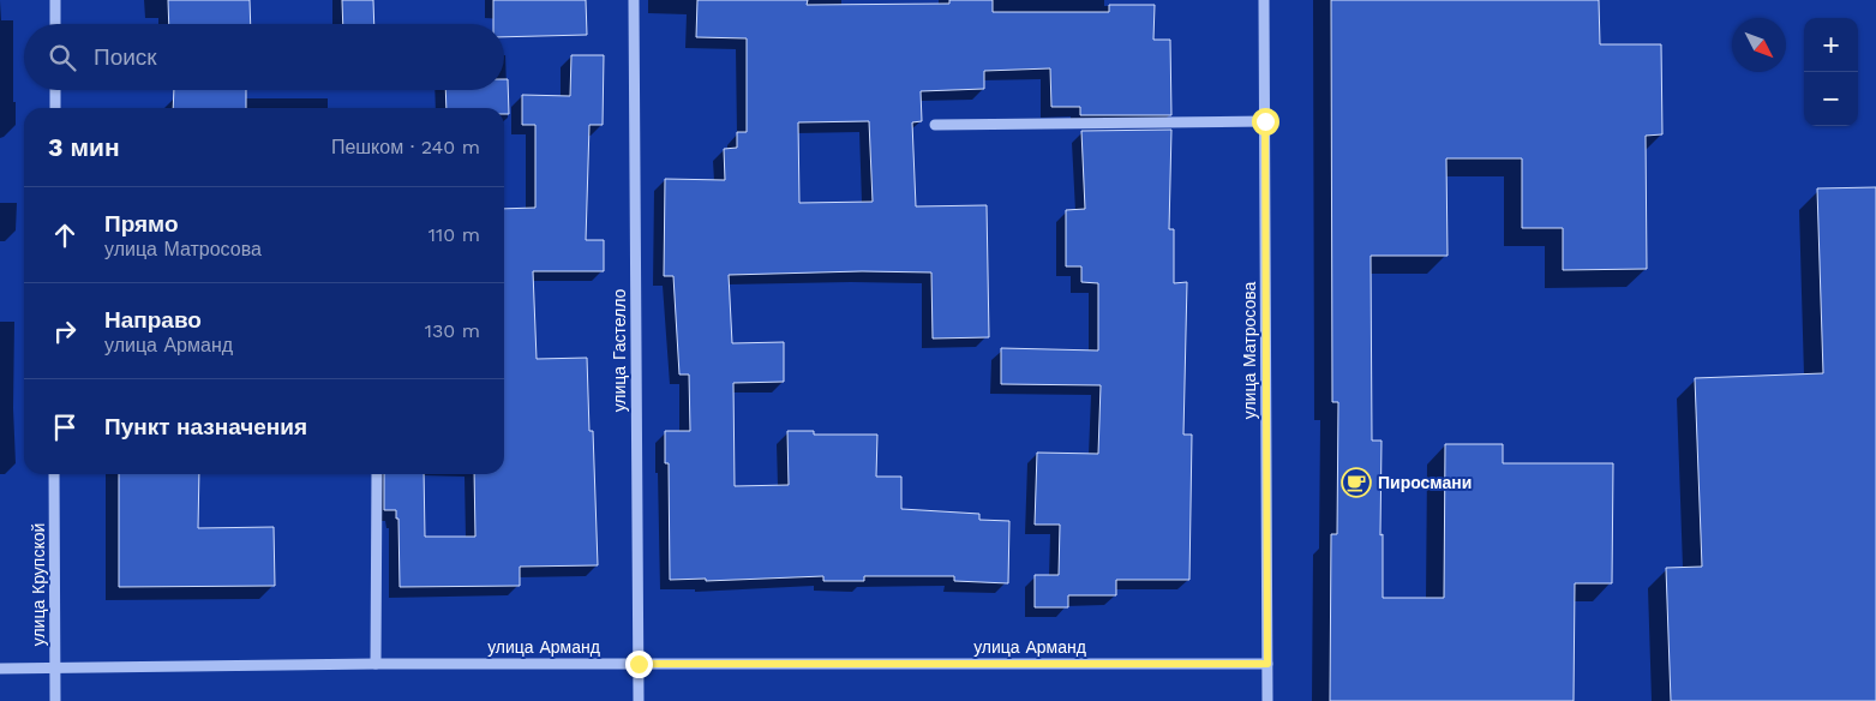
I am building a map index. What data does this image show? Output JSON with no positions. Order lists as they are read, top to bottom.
{
  "streets": {
    "street": [
      "улица Гастелло",
      "улица Матросова",
      "улица Крупской",
      "улица Арманд"
    ]
  },
  "crossings": [
    ["улица Гастелло", "улица Арманд"],
    ["улица Матросова", "улица Арманд"],
    ["улица Крупской", "улица Арманд"]
  ],
  "places": {
    "cafe": ["Пиросмани"]
  },
  "north": "bottom right",
  "page": {
    "map_buttons": ["+", "−"],
    "search": "Поиск",
    "heading": ["3 мин", "Пешком · 240 m"],
    "list": [
      ["Прямо", "улица Матросова", "110 m"],
      ["Направо", "улица Арманд", "130 m"],
      "Пункт назначения"
    ]
  }
}
